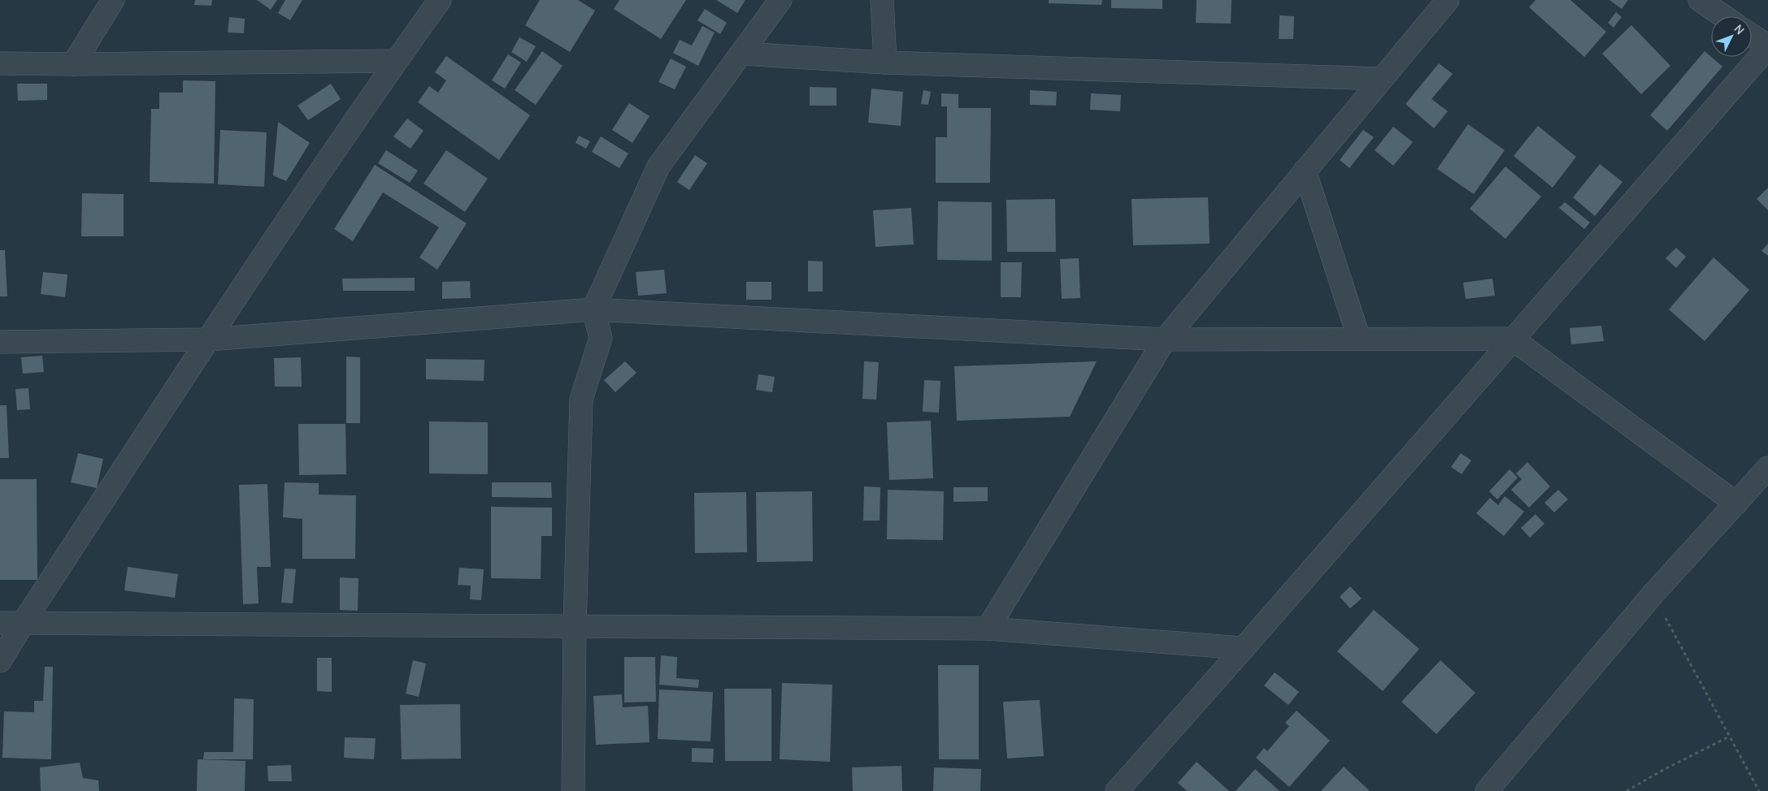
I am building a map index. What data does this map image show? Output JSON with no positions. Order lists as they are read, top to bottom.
{
  "north": "top right"
}
